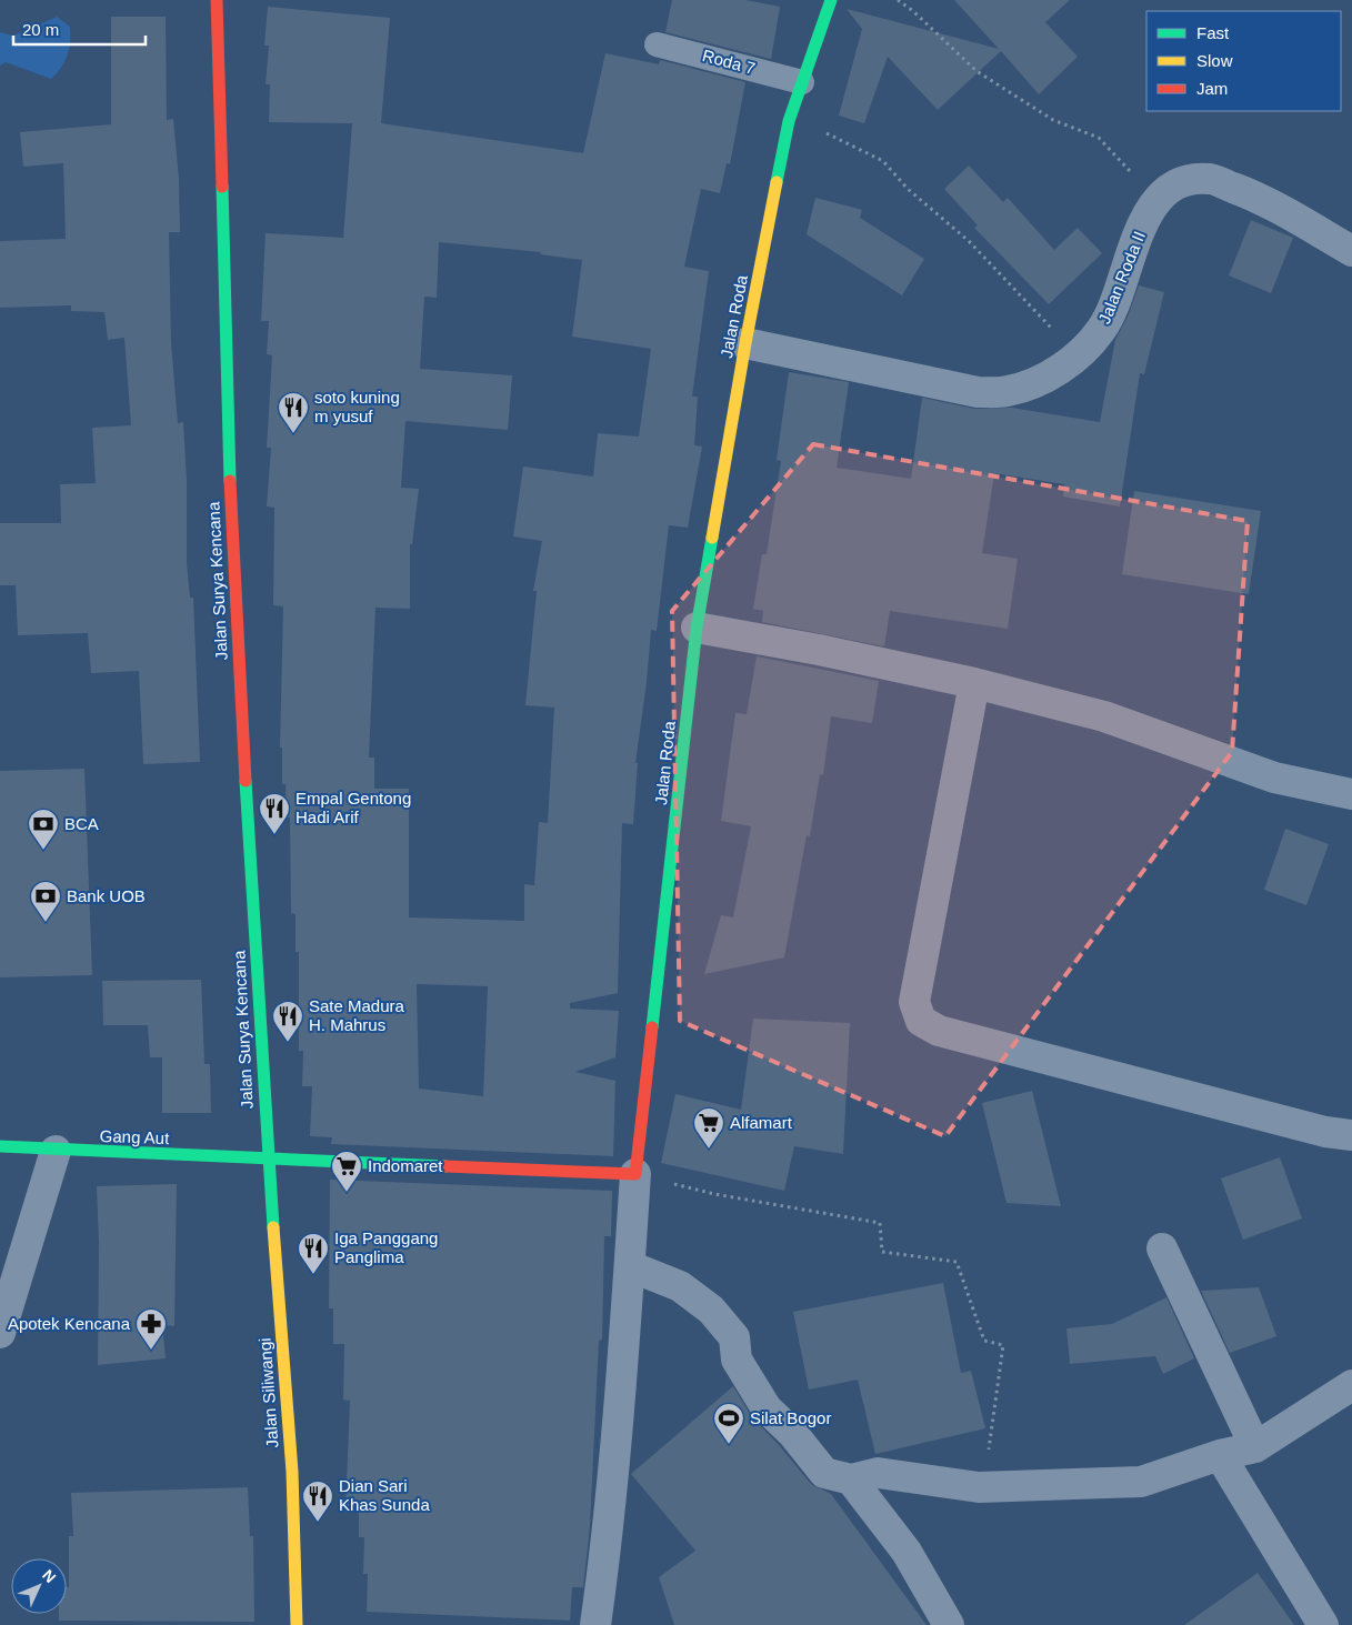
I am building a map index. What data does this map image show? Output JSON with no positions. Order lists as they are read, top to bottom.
{
  "streets": {
    "street": [
      "Jalan Roda II",
      "Jalan Roda",
      "Jalan Surya Kencana",
      "Gang Aut",
      "Jalan Siliwangi"
    ],
    "lane": ["Roda 7"]
  },
  "crossings": [
    ["Roda 7", "Jalan Roda"],
    ["Jalan Roda II", "Jalan Roda"],
    ["Jalan Surya Kencana", "Gang Aut"],
    ["Jalan Surya Kencana", "Jalan Siliwangi"],
    ["Gang Aut", "Jalan Siliwangi"]
  ],
  "places": {
    "restaurant": [
      "soto kuning m yusuf",
      "Empal Gentong Hadi Arif",
      "Sate Madura H. Mahrus",
      "Iga Panggang Panglima",
      "Dian Sari Khas Sunda"
    ],
    "bank": ["BCA", "Bank UOB"],
    "supermarket": ["Alfamart", "Indomaret"],
    "pharmacy": ["Apotek Kencana"],
    "sports": ["Silat Bogor"]
  },
  "legend": ["Fast", "Slow", "Jam"],
  "scale_bar": "20 m",
  "north": "top right"
}
